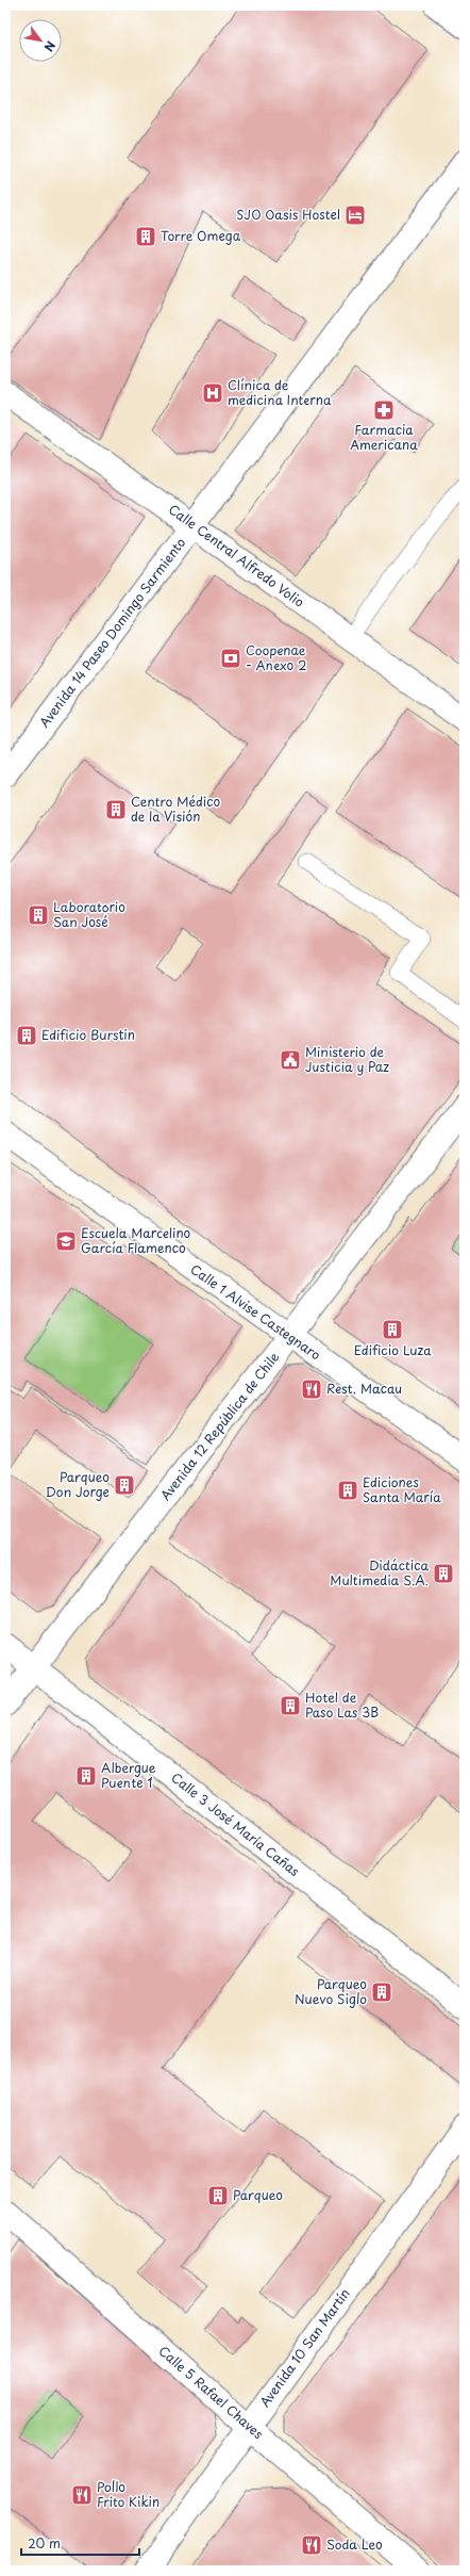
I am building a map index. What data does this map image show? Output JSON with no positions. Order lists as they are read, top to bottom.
{
  "streets": {
    "street": [
      "Calle Central Alfredo Volio",
      "Avenida 14 Paseo Domingo Sarmiento",
      "Calle 1 Alvise Castegnaro",
      "Avenida 12 República de Chile",
      "Calle 3 José María Cañas",
      "Avenida 10 San Martín",
      "Calle 5 Rafael Chaves"
    ]
  },
  "crossings": [
    ["Calle Central Alfredo Volio", "Avenida 14 Paseo Domingo Sarmiento"],
    ["Calle 1 Alvise Castegnaro", "Avenida 12 República de Chile"],
    ["Avenida 12 República de Chile", "Calle 3 José María Cañas"],
    ["Avenida 10 San Martín", "Calle 5 Rafael Chaves"]
  ],
  "places": {
    "hotel": ["SJO Oasis Hostel"],
    "building": [
      "Torre Omega",
      "Centro Médico de la Visión",
      "Laboratorio San José",
      "Edificio Burstin",
      "Edificio Luza",
      "Parqueo Don Jorge",
      "Ediciones Santa María",
      "Didáctica Multimedia S.A.",
      "Hotel de Paso Las 3B",
      "Albergue Puente 1",
      "Parqueo Nuevo Siglo",
      "Parqueo"
    ],
    "hospital": ["Clínica de medicina Interna"],
    "pharmacy": ["Farmacia Americana"],
    "bank": ["Coopenae - Anexo 2"],
    "public building": ["Ministerio de Justicia y Paz"],
    "school or university": ["Escuela Marcelino García Flamenco"],
    "restaurant": ["Rest. Macau", "Pollo Frito Kikin", "Soda Leo"]
  },
  "scale_bar": "20 m",
  "north": "bottom right"
}
